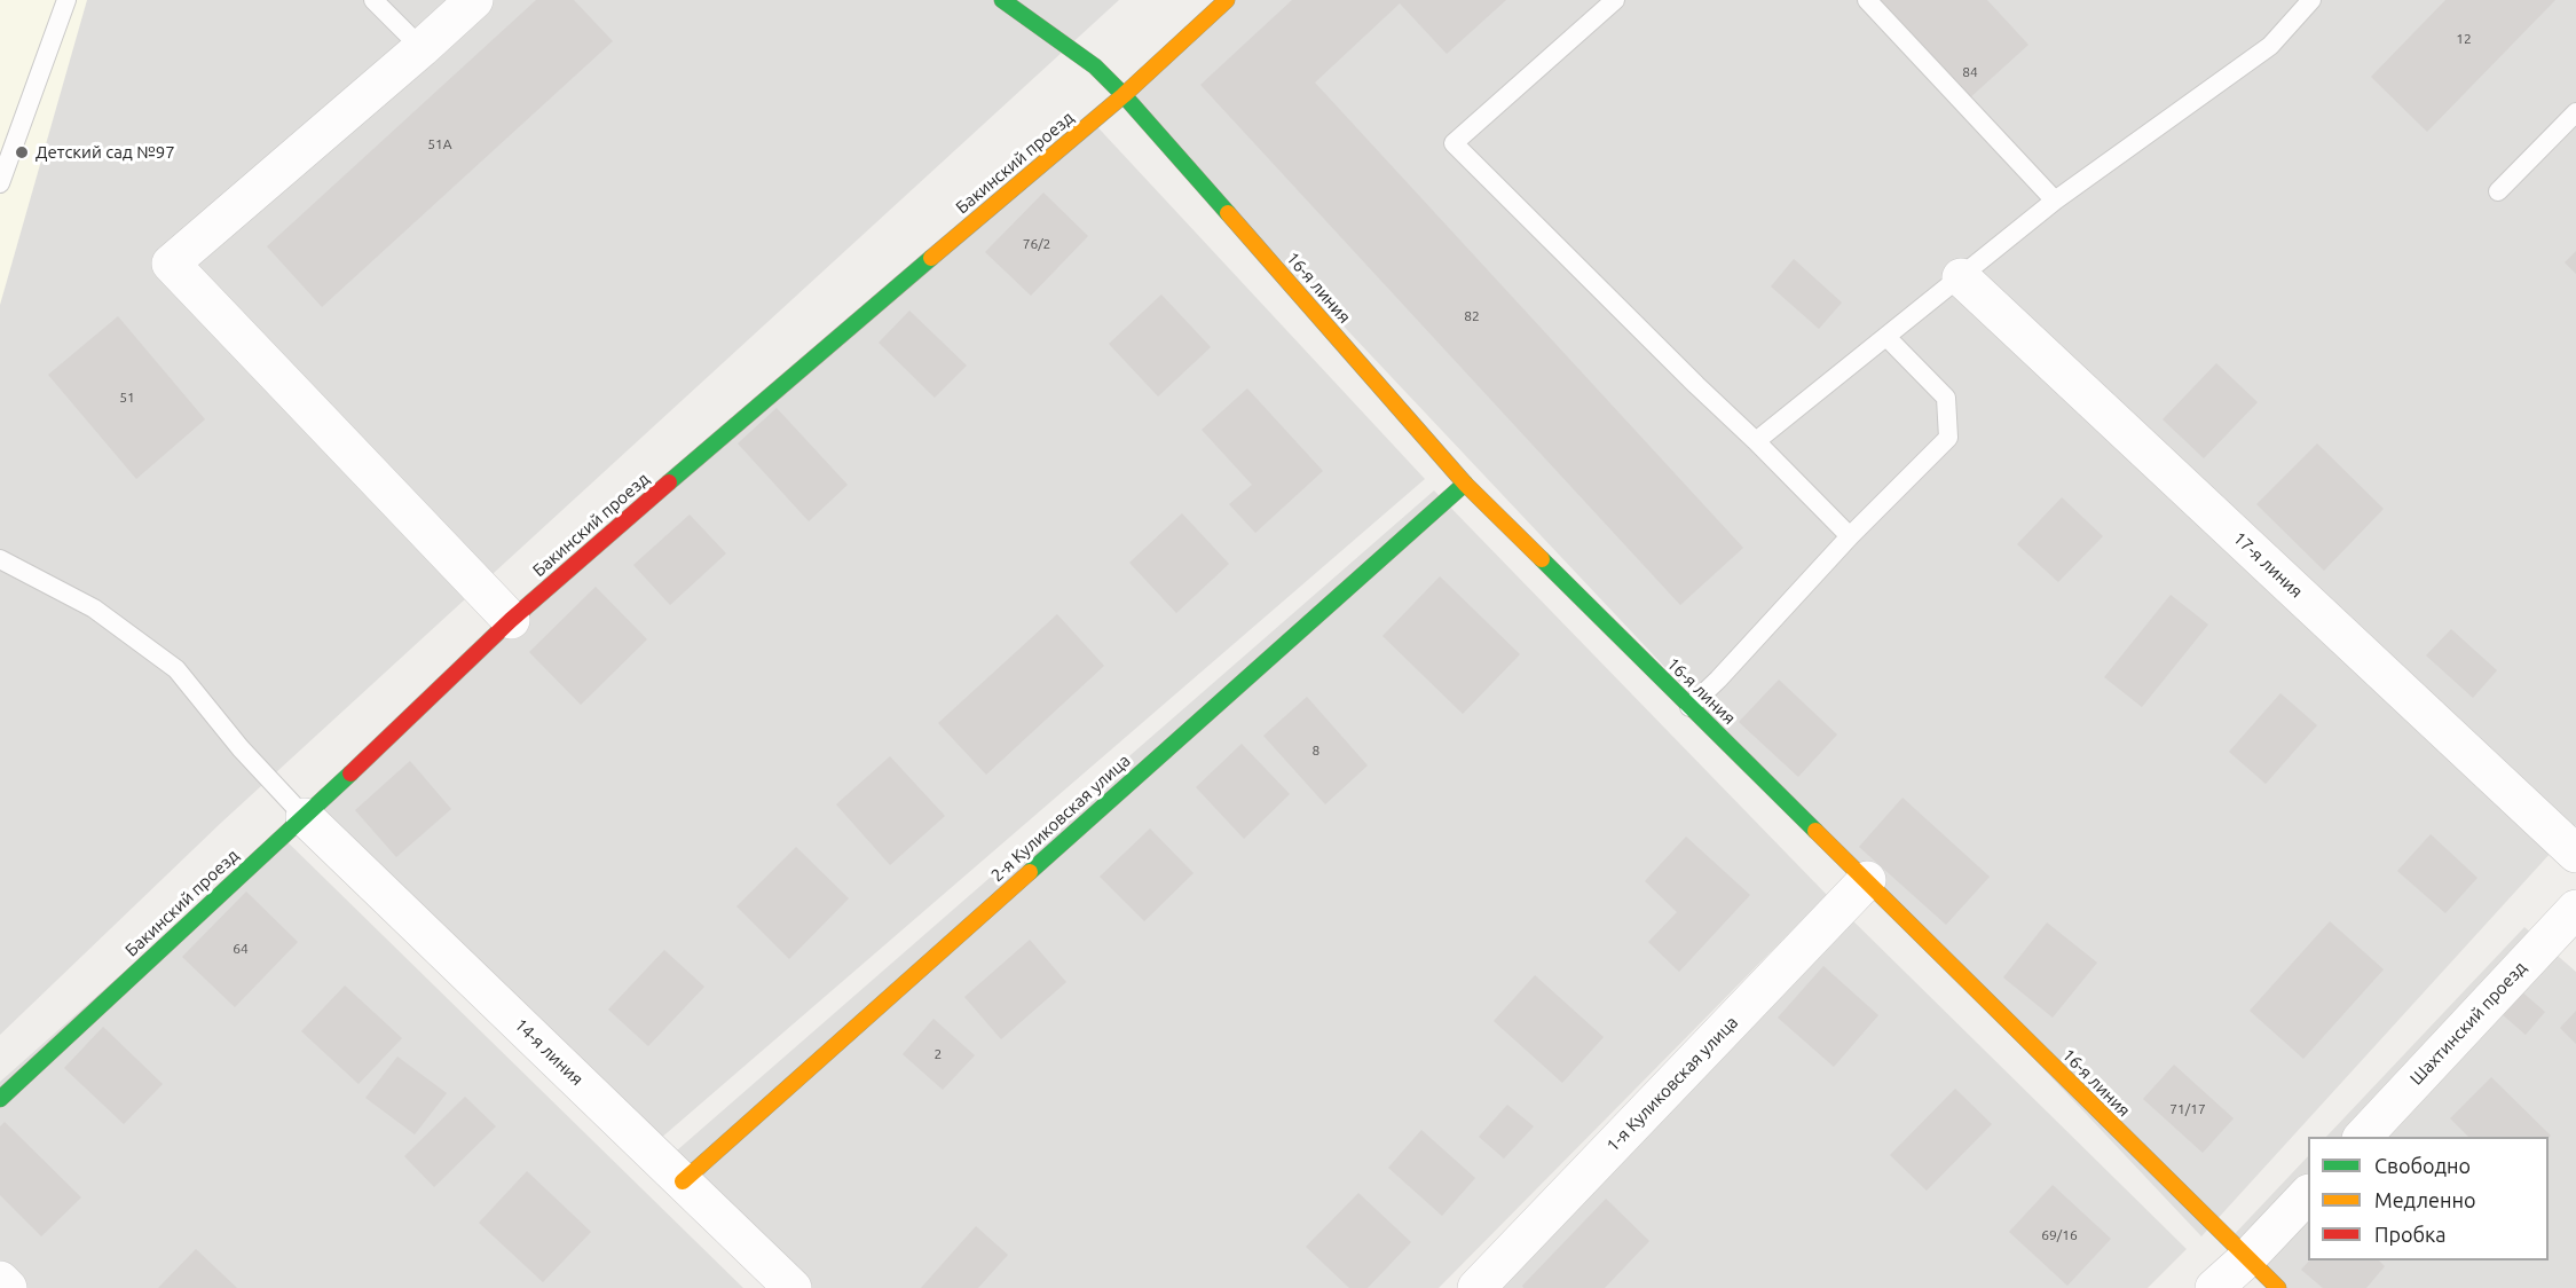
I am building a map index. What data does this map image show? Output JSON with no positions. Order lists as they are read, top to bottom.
{
  "streets": {
    "street": [
      "Бакинский проезд",
      "16-я линия",
      "17-я линия",
      "2-я Куликовская улица",
      "Шахтинский проезд",
      "14-я линия",
      "1-я Куликовская улица"
    ]
  },
  "crossings": [
    ["Бакинский проезд", "16-я линия"],
    ["Бакинский проезд", "14-я линия"],
    ["16-я линия", "2-я Куликовская улица"],
    ["16-я линия", "1-я Куликовская улица"],
    ["2-я Куликовская улица", "14-я линия"]
  ],
  "places": ["Детский сад №97"],
  "house_numbers": [
    "12",
    "84",
    "51А",
    "76/2",
    "82",
    "51",
    "8",
    "64",
    "2",
    "71/17",
    "69/16"
  ],
  "legend": ["Свободно", "Медленно", "Пробка"]
}
